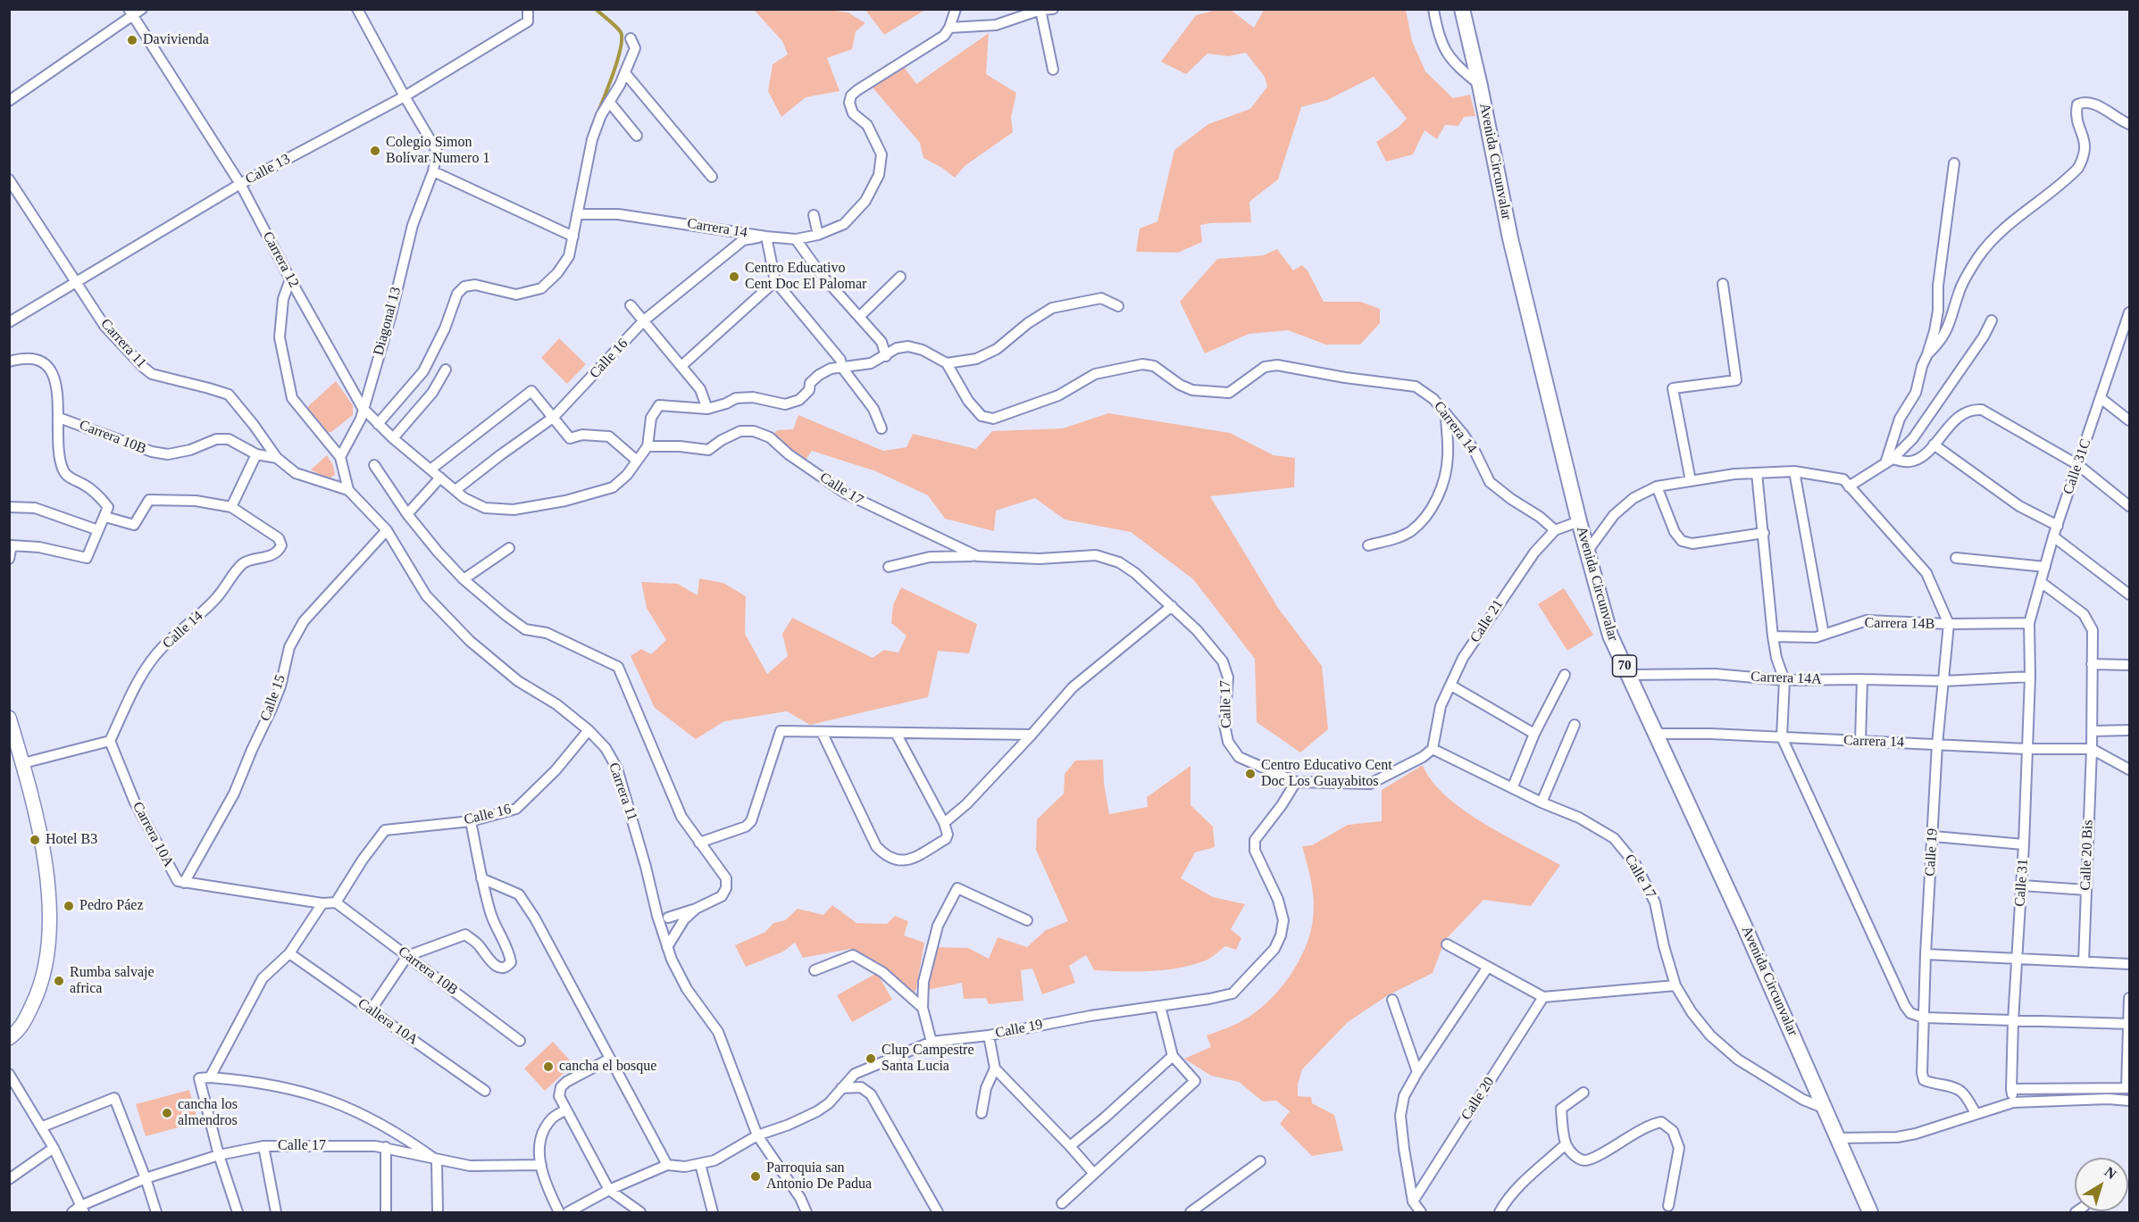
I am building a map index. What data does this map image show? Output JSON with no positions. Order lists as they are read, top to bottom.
{
  "streets": {
    "main road": ["Avenida Circunvalar", "70"],
    "street": [
      "Calle 13",
      "Carrera 14",
      "Carrera 12",
      "Diagonal 13",
      "Carrera 11",
      "Calle 16",
      "Carrera 10B",
      "Calle 31C",
      "Calle 17",
      "Calle 21",
      "Carrera 14B",
      "Calle 14",
      "Carrera 14A",
      "Calle 15",
      "Carrera 10A",
      "Calle 19",
      "Calle 20 Bis",
      "Calle 31",
      "Callera 10A",
      "Calle 20"
    ]
  },
  "crossings": [
    ["Avenida Circunvalar", "Carrera 14"],
    ["Avenida Circunvalar", "Calle 17"],
    ["Avenida Circunvalar", "Calle 21"],
    ["Avenida Circunvalar", "Carrera 14A"],
    ["Calle 13", "Carrera 12"],
    ["Calle 13", "Diagonal 13"],
    ["Calle 13", "Carrera 11"],
    ["Carrera 14", "Calle 16"],
    ["Carrera 14", "Calle 21"],
    ["Carrera 14", "Calle 19"],
    ["Carrera 14", "Calle 20 Bis"],
    ["Carrera 14", "Calle 31"],
    ["Carrera 12", "Diagonal 13"],
    ["Carrera 12", "Calle 16"],
    ["Carrera 11", "Calle 16"],
    ["Carrera 11", "Carrera 10B"],
    ["Carrera 11", "Calle 15"],
    ["Carrera 11", "Calle 19"],
    ["Calle 16", "Carrera 10B"],
    ["Calle 16", "Carrera 10A"],
    ["Carrera 10B", "Carrera 10A"],
    ["Calle 31C", "Carrera 14B"],
    ["Calle 31C", "Carrera 14A"],
    ["Calle 31C", "Calle 20 Bis"],
    ["Calle 31C", "Calle 31"],
    ["Calle 17", "Calle 21"],
    ["Calle 17", "Calle 19"],
    ["Carrera 14B", "Calle 19"],
    ["Calle 14", "Carrera 10A"],
    ["Carrera 14A", "Calle 19"],
    ["Carrera 14A", "Calle 31"],
    ["Calle 15", "Carrera 10A"]
  ],
  "places": [
    "Davivienda",
    "Colegio Simon Bolívar Numero 1",
    "Centro Educativo Cent Doc El Palomar",
    "Centro Educativo Cent Doc Los Guayabitos",
    "Hotel B3",
    "Pedro Páez",
    "Rumba salvaje africa",
    "Clup Campestre Santa Lucia",
    "cancha el bosque",
    "cancha los almendros",
    "Parroquia san Antonio De Padua"
  ],
  "north": "top right"
}
